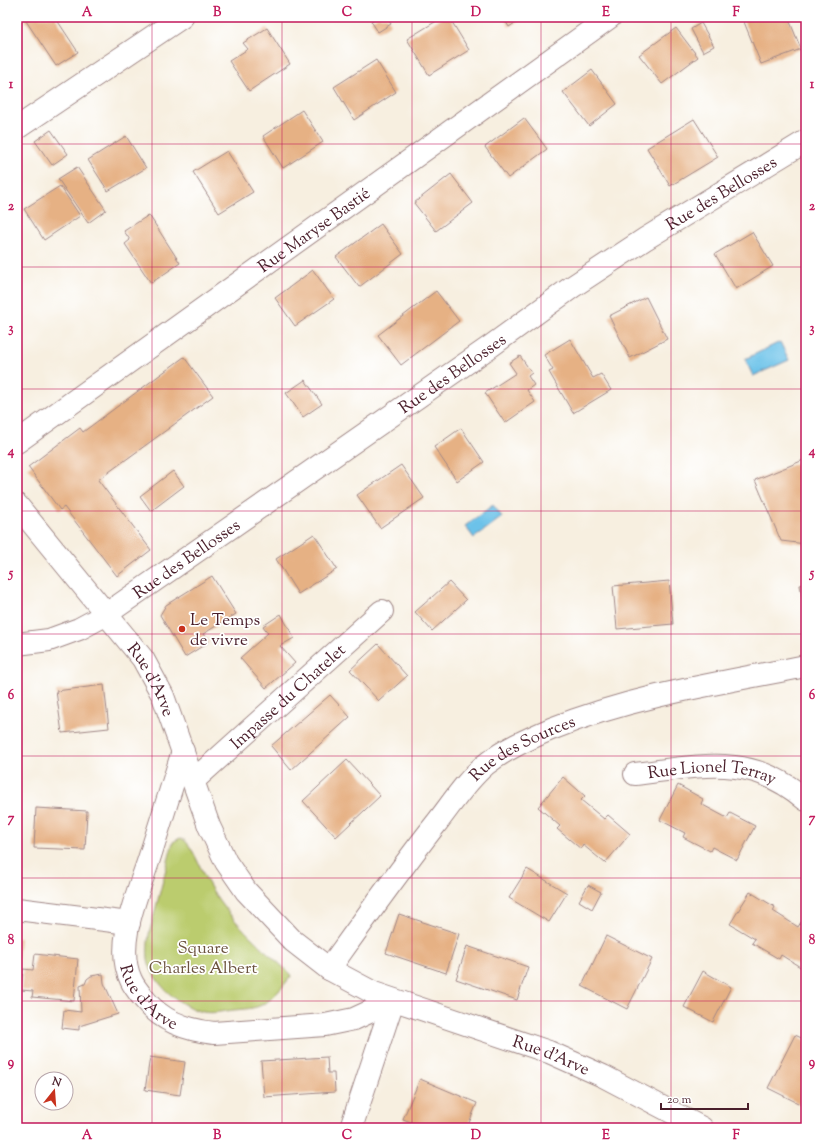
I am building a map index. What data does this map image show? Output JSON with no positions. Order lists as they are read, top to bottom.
{
  "streets": {
    "street": [
      "Rue des Bellosses",
      "Rue Maryse Bastié",
      "Rue d'Arve",
      "Impasse du Chatelet",
      "Rue des Sources",
      "Rue Lionel Terray"
    ]
  },
  "crossings": [
    ["Rue des Bellosses", "Rue d'Arve"],
    ["Rue d'Arve", "Impasse du Chatelet"],
    ["Rue d'Arve", "Rue des Sources"]
  ],
  "parks": ["Square Charles Albert"],
  "places": ["Le Temps de vivre"],
  "scale_bar": "20 m",
  "north": "top",
  "grid": {
    "columns": [
      "A",
      "B",
      "C",
      "D",
      "E",
      "F"
    ],
    "rows": [
      "1",
      "2",
      "3",
      "4",
      "5",
      "6",
      "7",
      "8",
      "9"
    ]
  }
}
